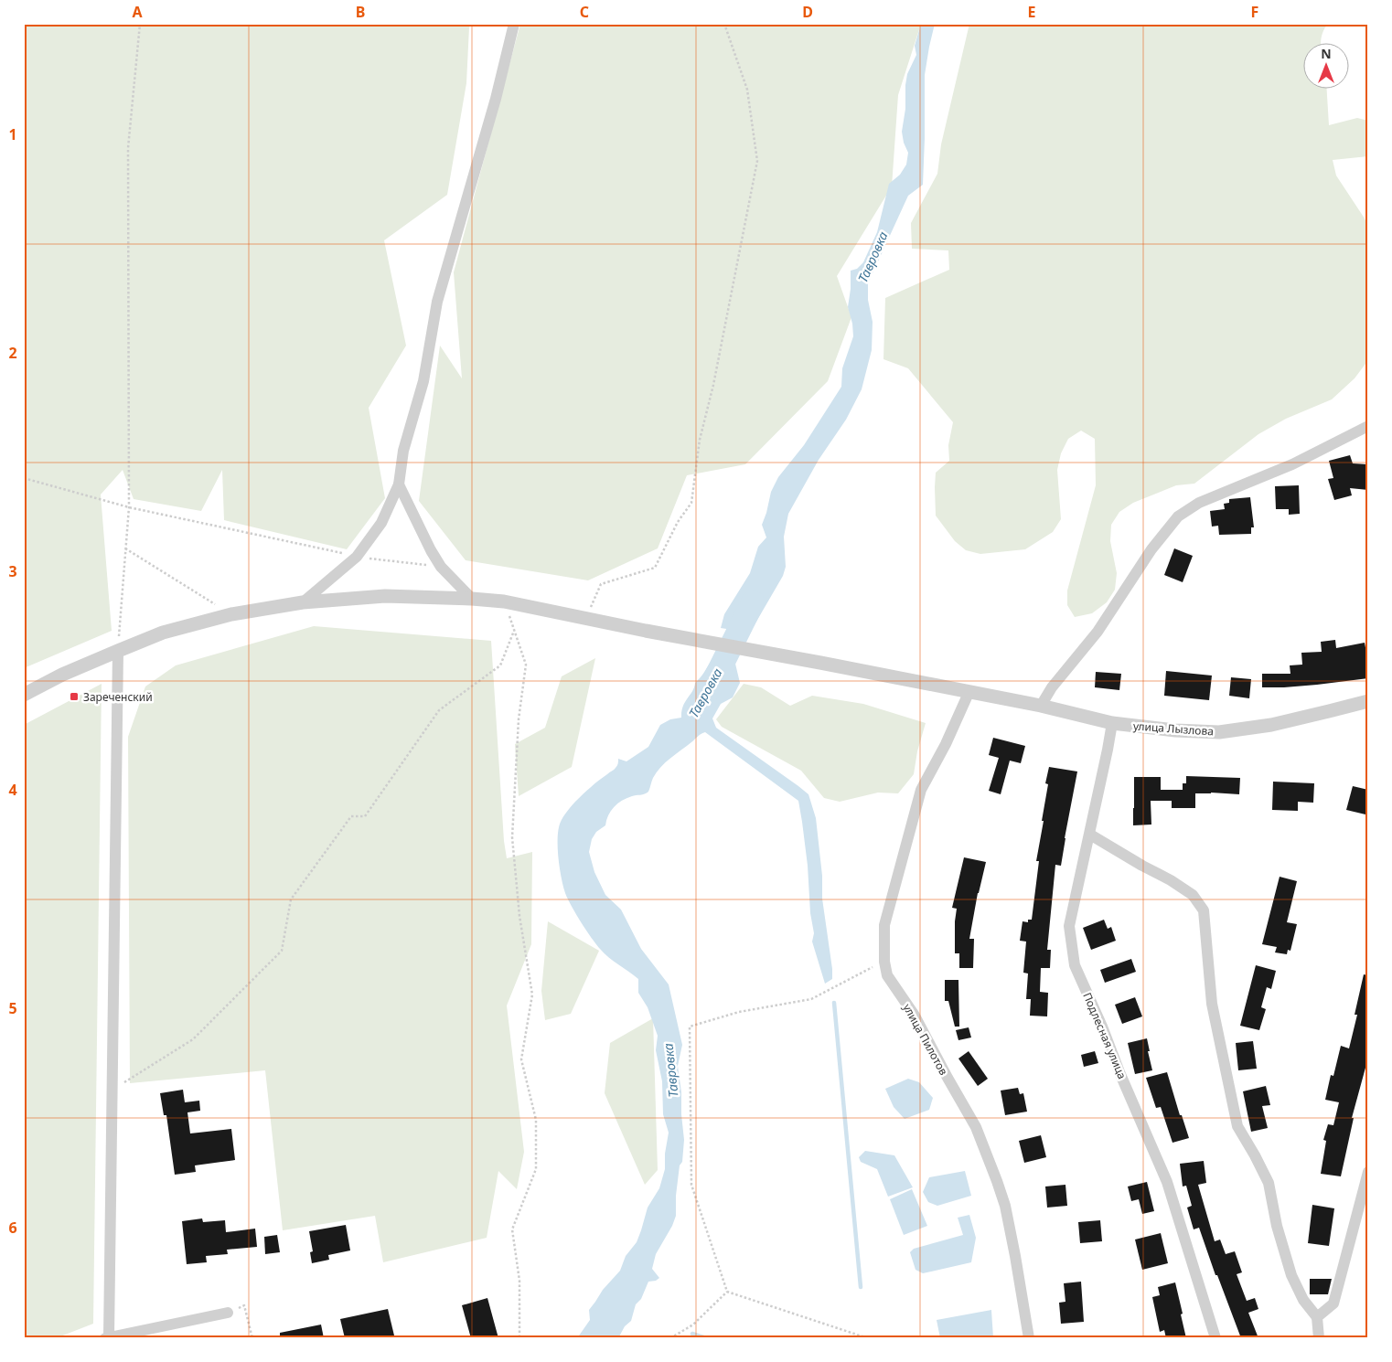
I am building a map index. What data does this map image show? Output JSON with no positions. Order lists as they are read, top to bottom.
{
  "streets": {
    "street": ["улица Лызлова", "Подлесная улица", "улица Пилотов"]
  },
  "crossings": [
    ["улица Лызлова", "Подлесная улица"],
    ["улица Лызлова", "улица Пилотов"]
  ],
  "water": ["Тавровка"],
  "places": {
    "transit": ["Зареченский"]
  },
  "north": "top",
  "grid": {
    "columns": [
      "A",
      "B",
      "C",
      "D",
      "E",
      "F"
    ],
    "rows": [
      "1",
      "2",
      "3",
      "4",
      "5",
      "6"
    ]
  }
}
